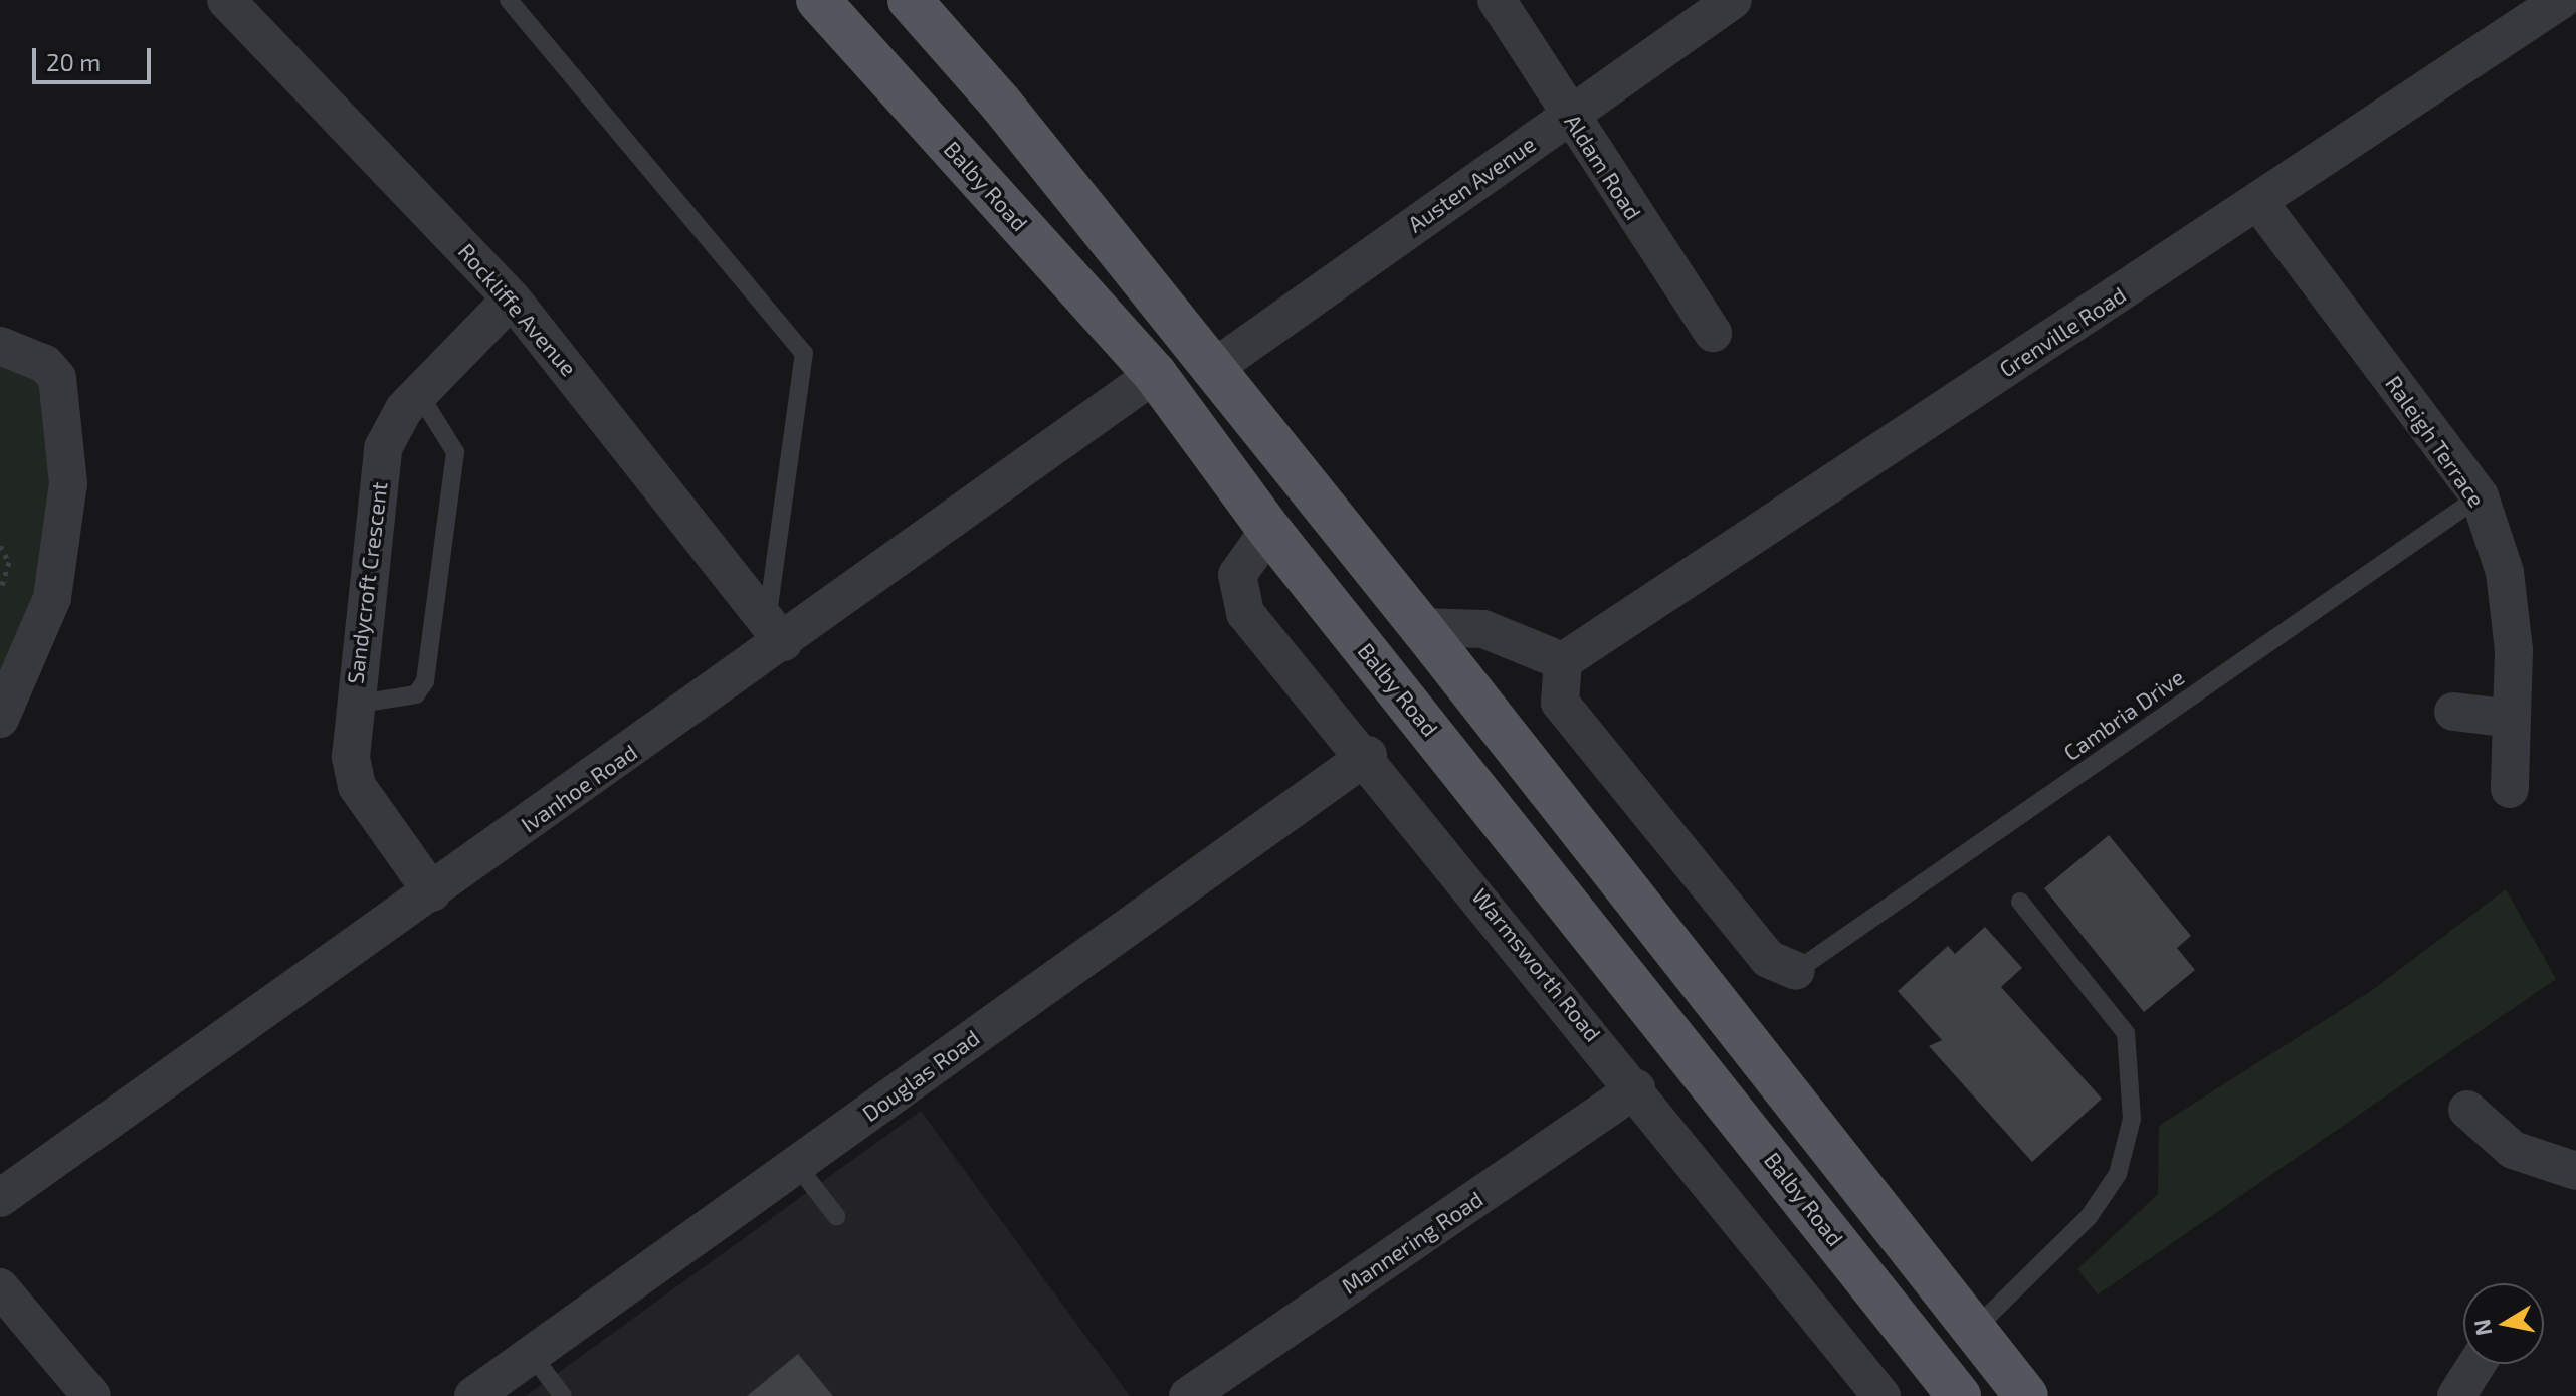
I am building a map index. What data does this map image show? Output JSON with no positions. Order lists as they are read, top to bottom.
{
  "streets": {
    "main road": ["Balby Road"],
    "street": [
      "Aldam Road",
      "Austen Avenue",
      "Rockliffe Avenue",
      "Grenville Road",
      "Raleigh Terrace",
      "Sandycroft Crescent",
      "Ivanhoe Road",
      "Warmsworth Road",
      "Douglas Road",
      "Mannering Road"
    ],
    "lane": ["Cambria Drive"]
  },
  "crossings": [
    ["Aldam Road", "Austen Avenue"],
    ["Balby Road", "Ivanhoe Road"],
    ["Balby Road", "Warmsworth Road"],
    ["Rockliffe Avenue", "Sandycroft Crescent"],
    ["Rockliffe Avenue", "Ivanhoe Road"],
    ["Grenville Road", "Raleigh Terrace"],
    ["Raleigh Terrace", "Cambria Drive"],
    ["Sandycroft Crescent", "Ivanhoe Road"],
    ["Warmsworth Road", "Douglas Road"],
    ["Warmsworth Road", "Mannering Road"]
  ],
  "scale_bar": "20 m",
  "north": "left"
}
